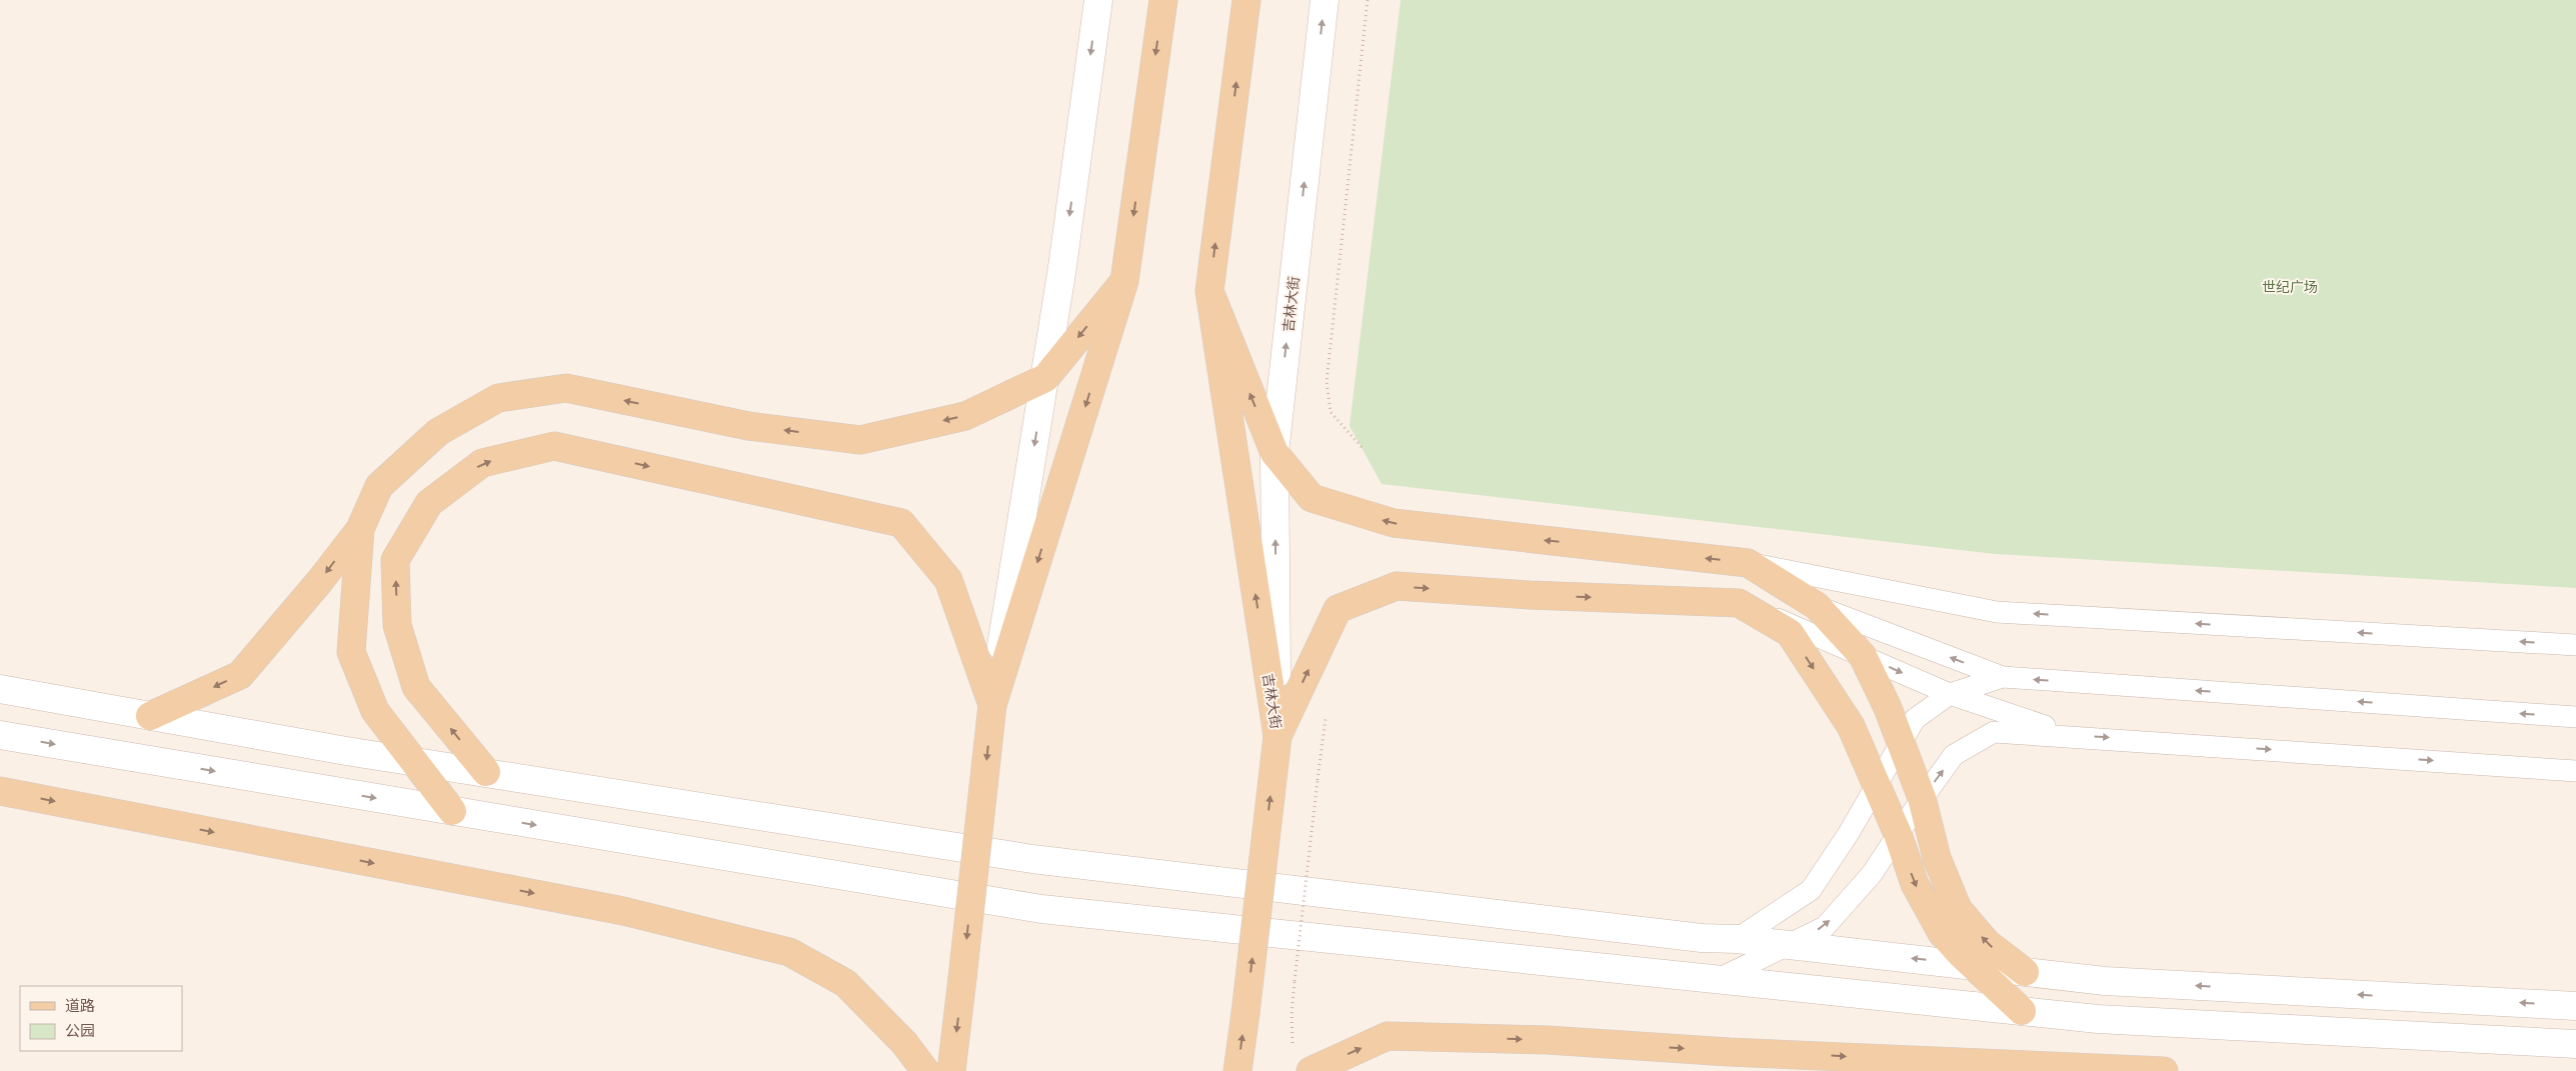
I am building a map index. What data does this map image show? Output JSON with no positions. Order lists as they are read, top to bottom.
{
  "streets": {
    "main road": ["吉林大街"]
  },
  "parks": ["世纪广场"],
  "legend": ["道路", "公园"]
}
